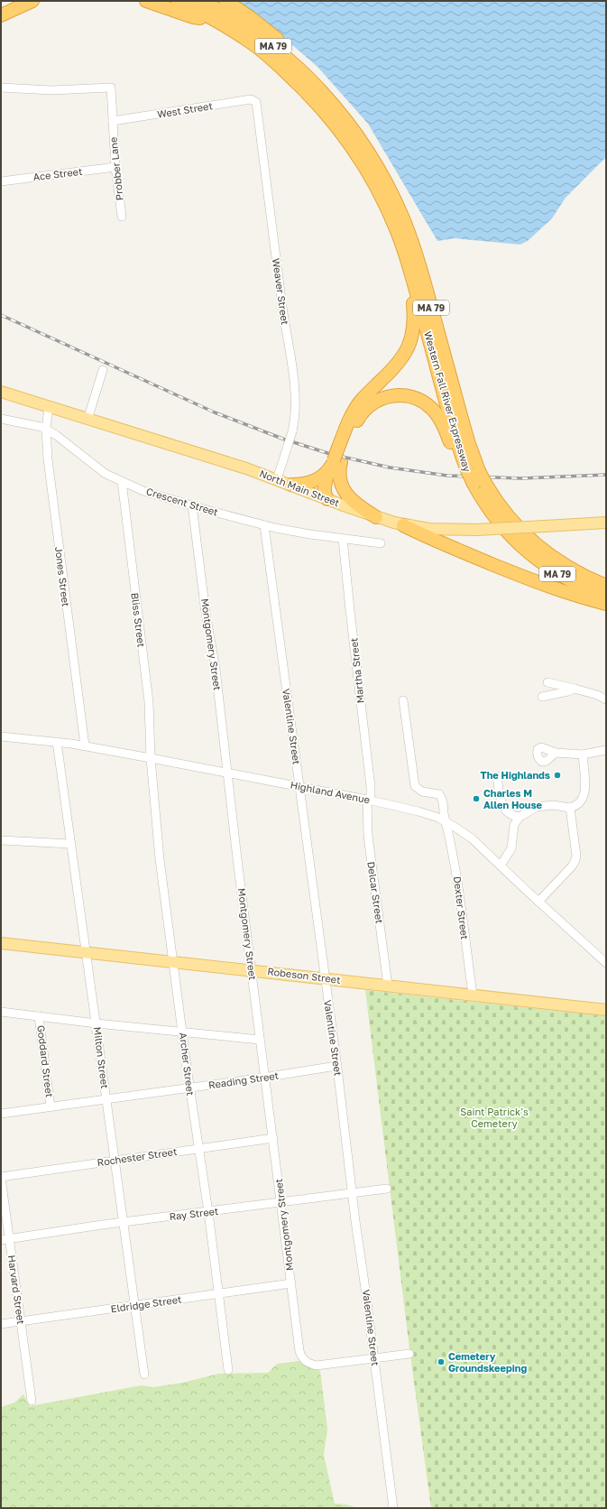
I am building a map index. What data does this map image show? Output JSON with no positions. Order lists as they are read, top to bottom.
{
  "streets": {
    "highway": ["MA 79", "Western Fall River Expressway"],
    "main road": ["North Main Street", "Robeson Street"],
    "street": [
      "West Street",
      "Probber Lane",
      "Ace Street",
      "Weaver Street",
      "Crescent Street",
      "Jones Street",
      "Bliss Street",
      "Montgomery Street",
      "Martha Street",
      "Valentine Street",
      "Highland Avenue",
      "Delcar Street",
      "Dexter Street",
      "Milton Street",
      "Goddard Street",
      "Archer Street",
      "Reading Street",
      "Rochester Street",
      "Ray Street",
      "Harvard Street",
      "Eldridge Street"
    ]
  },
  "crossings": [
    ["MA 79", "Western Fall River Expressway"],
    ["West Street", "Probber Lane"],
    ["West Street", "Weaver Street"],
    ["Probber Lane", "Ace Street"],
    ["Weaver Street", "North Main Street"],
    ["North Main Street", "Jones Street"],
    ["Crescent Street", "Jones Street"],
    ["Crescent Street", "Bliss Street"],
    ["Crescent Street", "Montgomery Street"],
    ["Crescent Street", "Martha Street"],
    ["Crescent Street", "Valentine Street"],
    ["Jones Street", "Highland Avenue"],
    ["Bliss Street", "Highland Avenue"],
    ["Bliss Street", "Archer Street"],
    ["Montgomery Street", "Valentine Street"],
    ["Montgomery Street", "Highland Avenue"],
    ["Montgomery Street", "Robeson Street"],
    ["Montgomery Street", "Reading Street"],
    ["Montgomery Street", "Rochester Street"],
    ["Montgomery Street", "Ray Street"],
    ["Montgomery Street", "Eldridge Street"],
    ["Martha Street", "Highland Avenue"],
    ["Martha Street", "Delcar Street"],
    ["Valentine Street", "Highland Avenue"],
    ["Valentine Street", "Robeson Street"],
    ["Valentine Street", "Reading Street"],
    ["Valentine Street", "Ray Street"],
    ["Highland Avenue", "Delcar Street"],
    ["Highland Avenue", "Dexter Street"],
    ["Highland Avenue", "Milton Street"],
    ["Highland Avenue", "Archer Street"],
    ["Delcar Street", "Robeson Street"],
    ["Dexter Street", "Robeson Street"],
    ["Robeson Street", "Milton Street"],
    ["Robeson Street", "Archer Street"],
    ["Milton Street", "Reading Street"],
    ["Milton Street", "Rochester Street"],
    ["Milton Street", "Ray Street"],
    ["Milton Street", "Eldridge Street"],
    ["Goddard Street", "Reading Street"],
    ["Archer Street", "Reading Street"],
    ["Archer Street", "Rochester Street"],
    ["Archer Street", "Ray Street"],
    ["Archer Street", "Eldridge Street"],
    ["Rochester Street", "Harvard Street"],
    ["Ray Street", "Harvard Street"],
    ["Harvard Street", "Eldridge Street"]
  ],
  "parks": ["Saint Patrick's Cemetery"],
  "places": ["The Highlands", "Charles M Allen House", "Cemetery Groundskeeping"]
}
